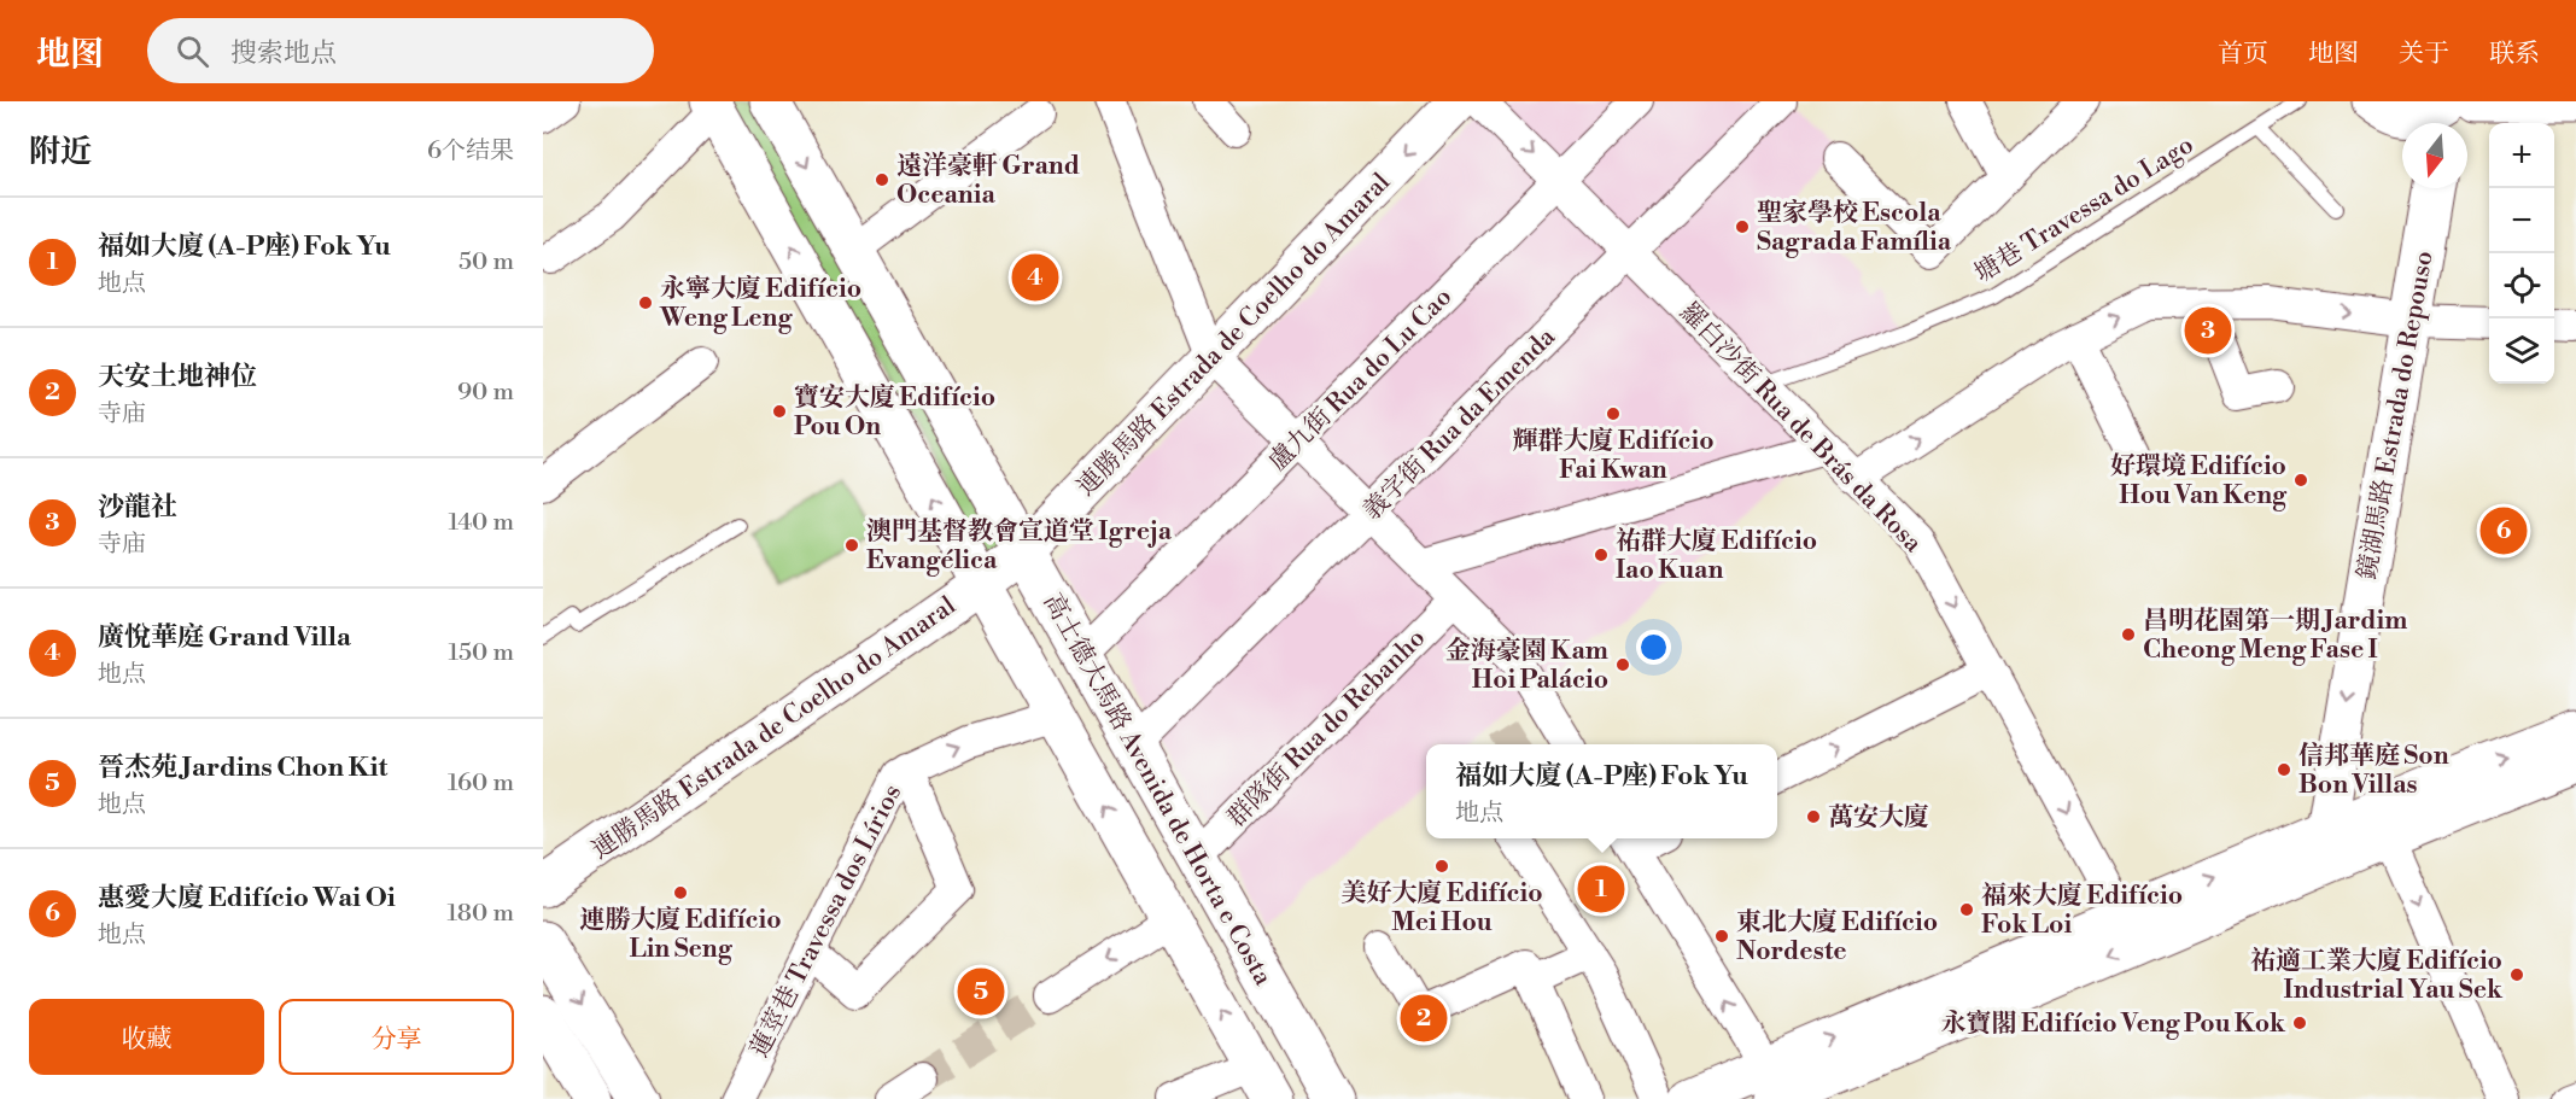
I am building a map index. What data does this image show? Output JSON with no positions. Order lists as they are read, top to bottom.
{
  "streets": {
    "main road": ["連勝馬路 Estrada de Coelho do Amaral", "鏡湖馬路 Estrada do Repouso", "高士德大馬路 Avenida de Horta e Costa"],
    "street": [
      "盧九街 Rua do Lu Cao",
      "義字街 Rua da Emenda",
      "羅白沙街 Rua de Brás da Rosa",
      "群隊街 Rua do Rebanho",
      "蓮莖巷 Travessa dos Lírios"
    ],
    "lane": ["塘巷 Travessa do Lago"]
  },
  "crossings": [
    ["塘巷 Travessa do Lago", "羅白沙街 Rua de Brás da Rosa"],
    ["連勝馬路 Estrada de Coelho do Amaral", "高士德大馬路 Avenida de Horta e Costa"],
    ["盧九街 Rua do Lu Cao", "羅白沙街 Rua de Brás da Rosa"],
    ["盧九街 Rua do Lu Cao", "高士德大馬路 Avenida de Horta e Costa"],
    ["義字街 Rua da Emenda", "羅白沙街 Rua de Brás da Rosa"],
    ["義字街 Rua da Emenda", "高士德大馬路 Avenida de Horta e Costa"],
    ["群隊街 Rua do Rebanho", "高士德大馬路 Avenida de Horta e Costa"],
    ["高士德大馬路 Avenida de Horta e Costa", "蓮莖巷 Travessa dos Lírios"]
  ],
  "one_way": ["鏡湖馬路 Estrada do Repouso", "羅白沙街 Rua de Brás da Rosa"],
  "places": [
    "遠洋豪軒 Grand Oceania",
    "聖家學校 Escola Sagrada Família",
    "永寧大廈 Edifício Weng Leng",
    "寶安大廈 Edifício Pou On",
    "輝群大廈 Edifício Fai Kwan",
    "好環境 Edifício Hou Van Keng",
    "澳門基督教會宣道堂 Igreja Evangélica",
    "祐群大廈 Edifício Iao Kuan",
    "昌明花園第一期 Jardim Cheong Meng Fase I",
    "金海豪園 Kam Hoi Palácio",
    "信邦華庭 Son Bon Villas",
    "萬安大廈",
    "美好大廈 Edifício Mei Hou",
    "連勝大廈 Edifício Lin Seng",
    "福來大廈 Edifício Fok Loi",
    "東北大廈 Edifício Nordeste",
    "祐適工業大廈 Edifício Industrial Yau Sek",
    "永寶閣 Edifício Veng Pou Kok"
  ],
  "north": "bottom",
  "page": {
    "header": "地图",
    "search": "搜索地点",
    "nav": [
      "首页",
      "地图",
      "关于",
      "联系"
    ],
    "heading": ["附近", "6个结果"],
    "map_buttons": ["+", "−"],
    "list": [
      {
        "mark": "1",
        "name": "福如大廈 (A-P座) Fok Yu",
        "note": "地点",
        "value": "50 m"
      },
      {
        "mark": "2",
        "name": "天安土地神位",
        "note": "寺庙",
        "value": "90 m"
      },
      {
        "mark": "3",
        "name": "沙龍社",
        "note": "寺庙",
        "value": "140 m"
      },
      {
        "mark": "4",
        "name": "廣悅華庭 Grand Villa",
        "note": "地点",
        "value": "150 m"
      },
      {
        "mark": "5",
        "name": "晉杰苑 Jardins Chon Kit",
        "note": "地点",
        "value": "160 m"
      },
      {
        "mark": "6",
        "name": "惠愛大廈 Edifício Wai Oi",
        "note": "地点",
        "value": "180 m"
      }
    ],
    "pins": [
      "4",
      "3",
      "6",
      "1",
      "5",
      "2"
    ],
    "popup": ["福如大廈 (A-P座) Fok Yu", "地点"],
    "buttons": ["收藏", "分享"]
  }
}
